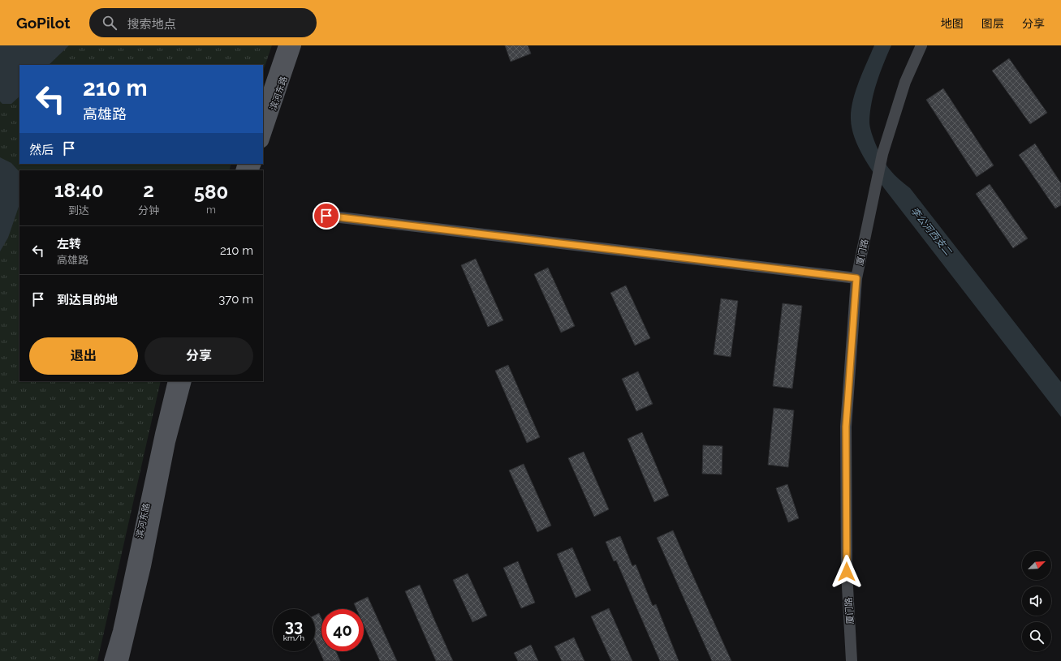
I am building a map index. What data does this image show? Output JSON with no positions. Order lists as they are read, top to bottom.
{
  "streets": {
    "main road": ["滨河东路"],
    "street": ["厦门路"]
  },
  "water": ["李公河西支二"],
  "north": "top right",
  "page": {
    "header": "GoPilot",
    "search": "搜索地点",
    "nav": ["地图", "图层", "分享"],
    "turn": ["210 m", "高雄路"],
    "then": "然后",
    "eta": [
      "18:40",
      "到达",
      "2",
      "分钟",
      "580",
      "m"
    ],
    "list": [
      {
        "name": "左转",
        "note": "高雄路",
        "value": "210 m"
      },
      {
        "name": "到达目的地",
        "value": "370 m"
      }
    ],
    "buttons": ["退出", "分享"],
    "speed": "33 km/h",
    "limit": "40"
  }
}
